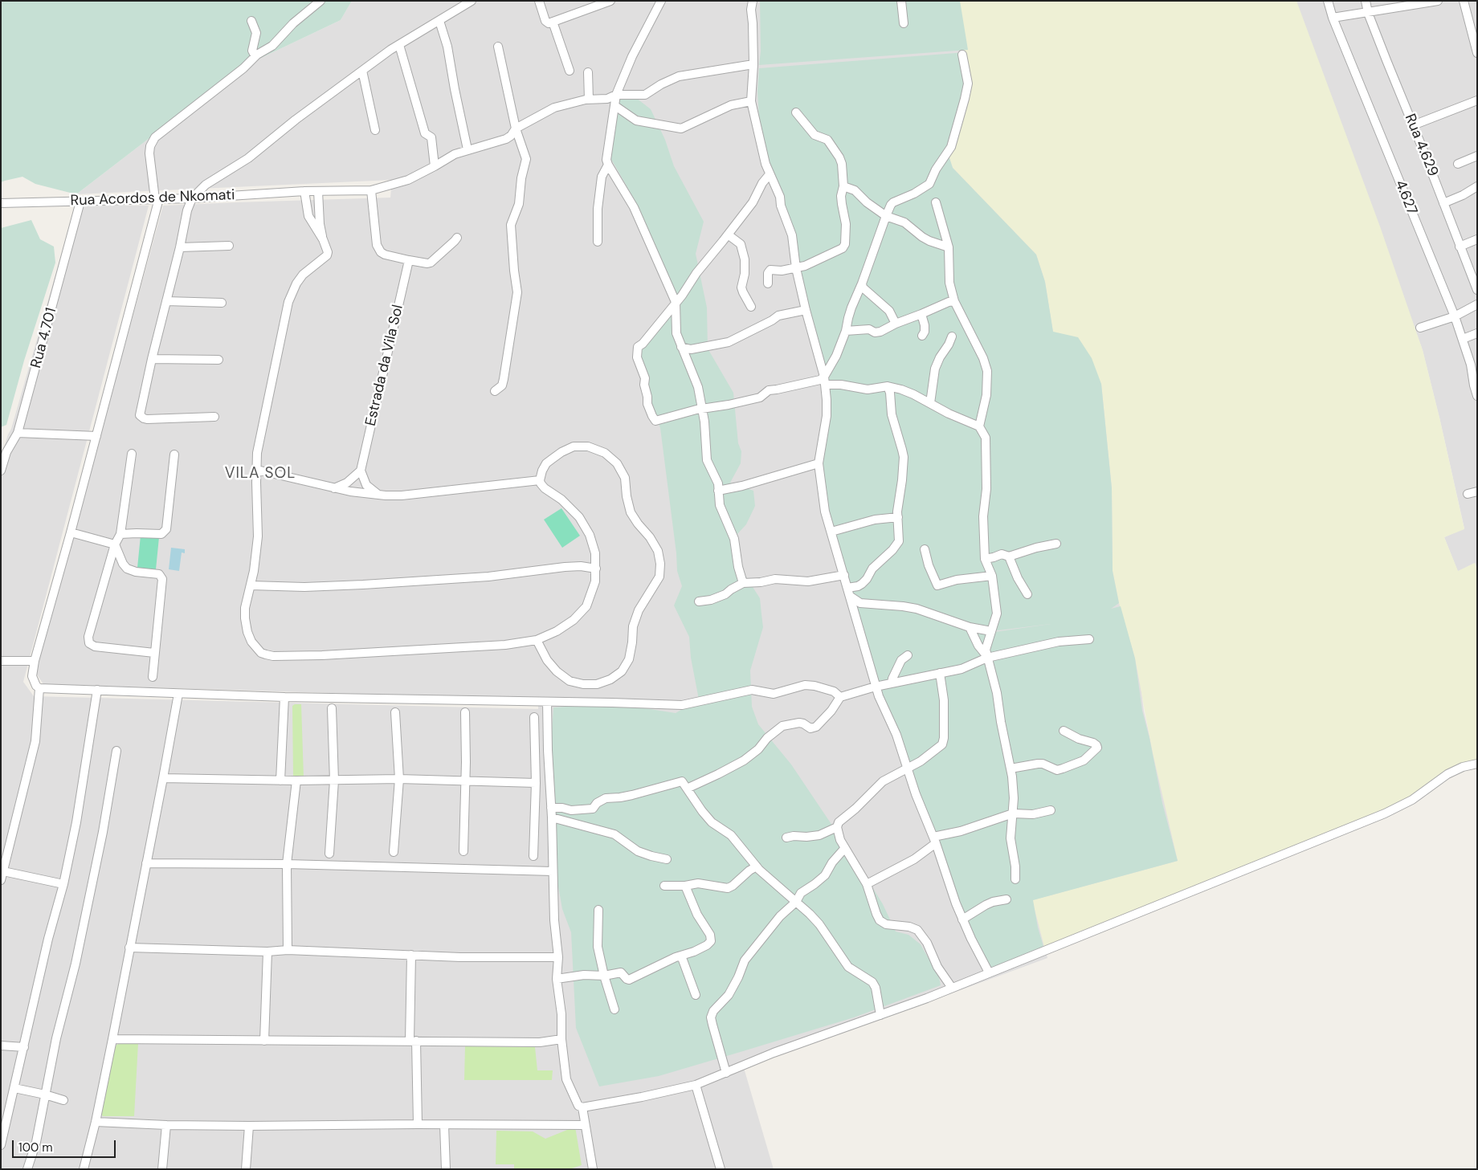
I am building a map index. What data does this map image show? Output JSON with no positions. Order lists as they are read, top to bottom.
{
  "streets": {
    "street": [
      "Rua 4.629",
      "4.627",
      "Rua Acordos de Nkomati",
      "Rua 4.701",
      "Estrada da Vila Sol"
    ]
  },
  "crossings": [
    ["Rua Acordos de Nkomati", "Rua 4.701"]
  ],
  "districts": ["VILA SOL"],
  "scale_bar": "100 m"
}
